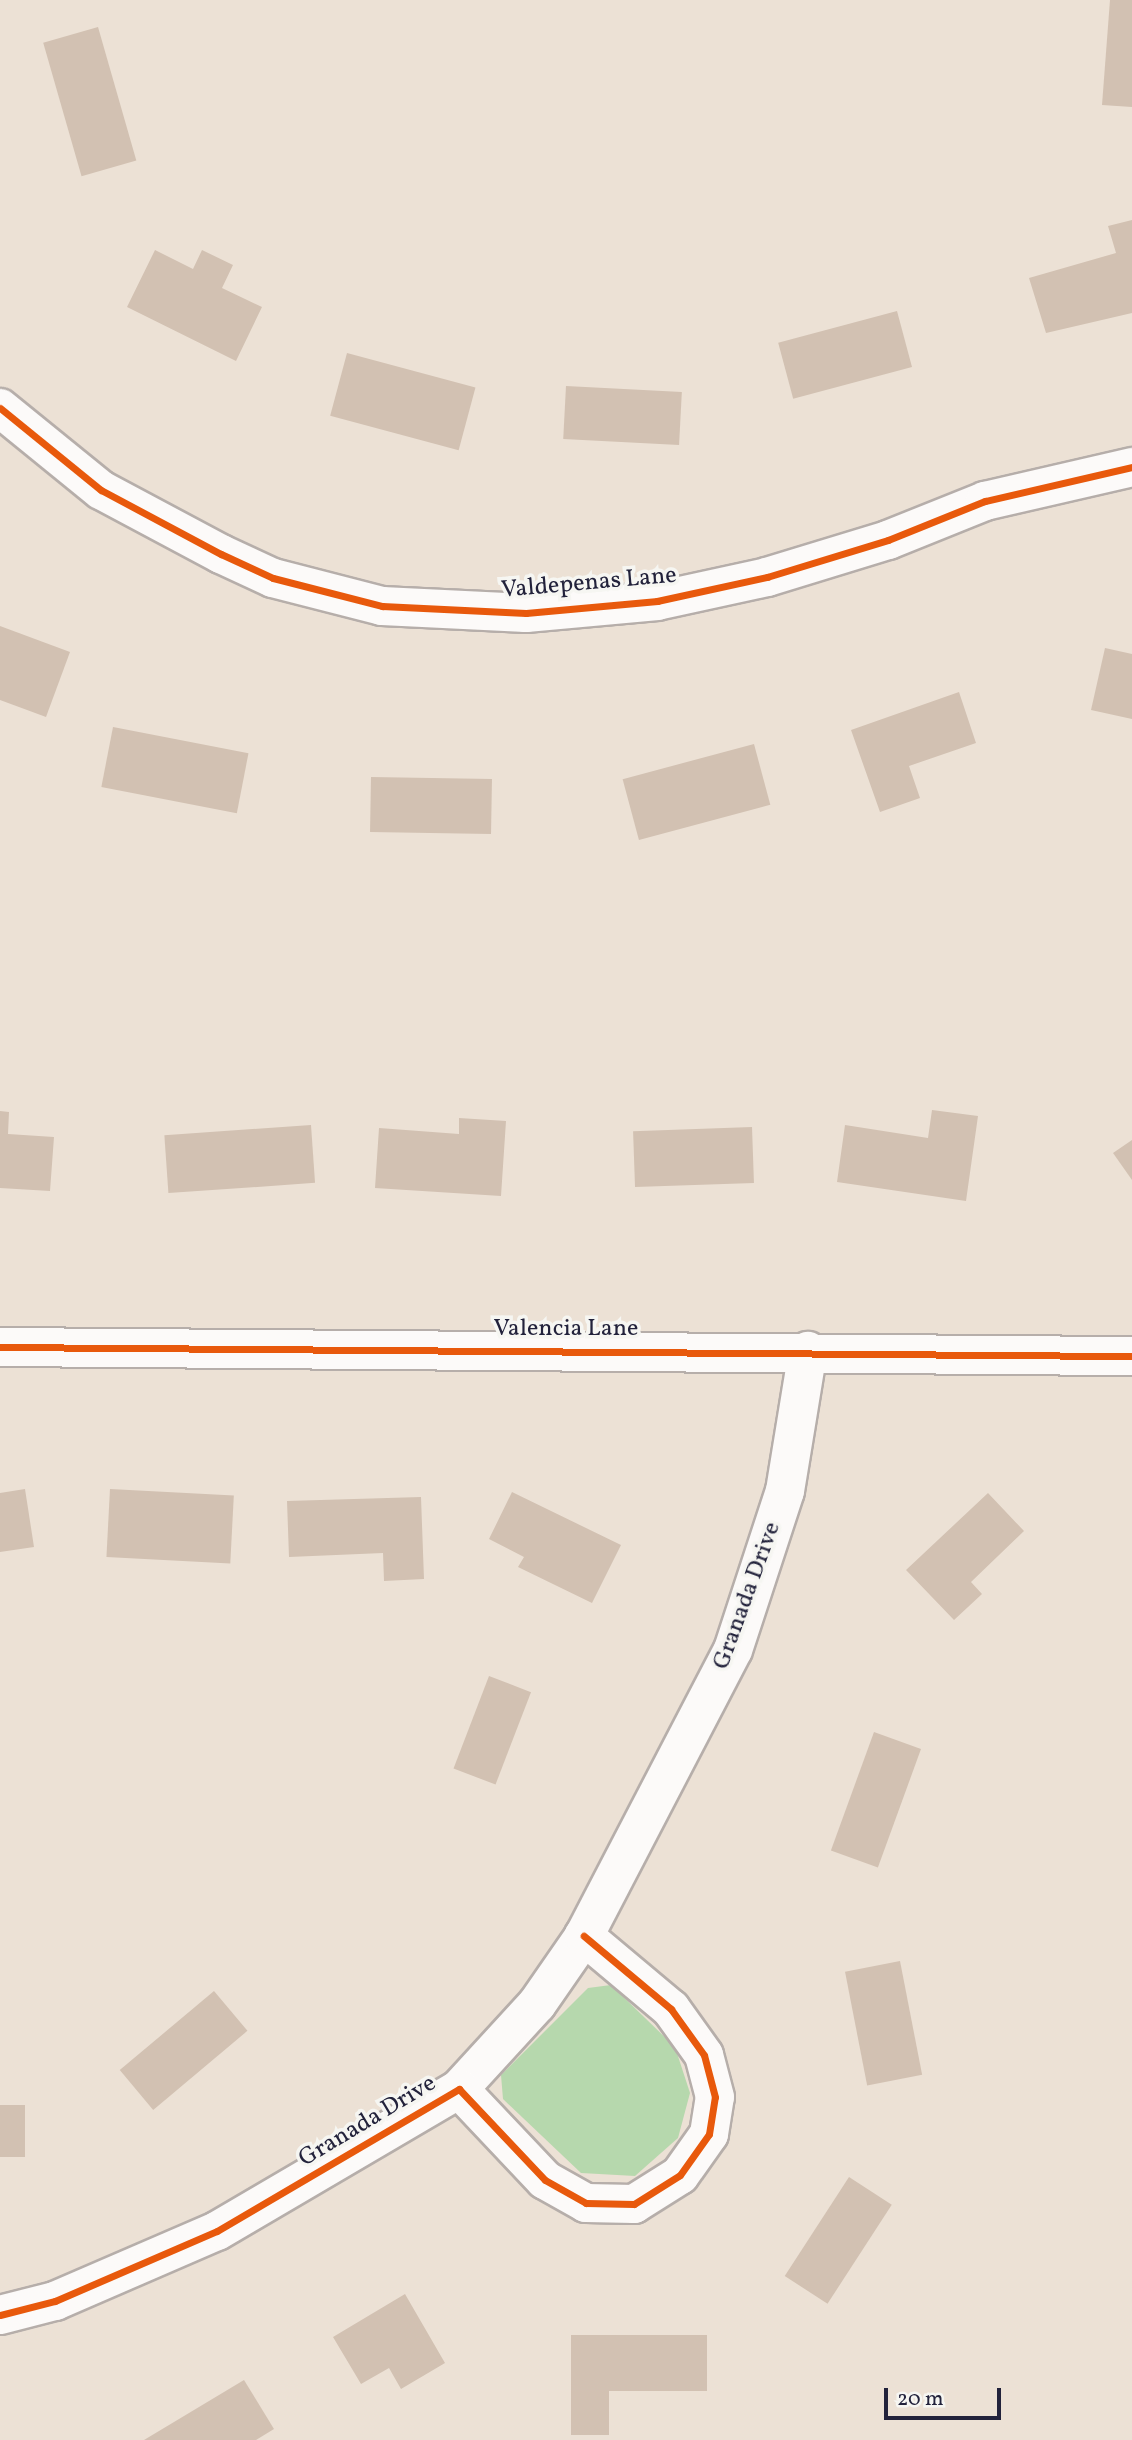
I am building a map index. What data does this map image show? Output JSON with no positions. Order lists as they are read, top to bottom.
{
  "streets": {
    "street": ["Valdepenas Lane", "Valencia Lane", "Granada Drive"]
  },
  "crossings": [
    ["Valencia Lane", "Granada Drive"]
  ],
  "scale_bar": "20 m"
}
